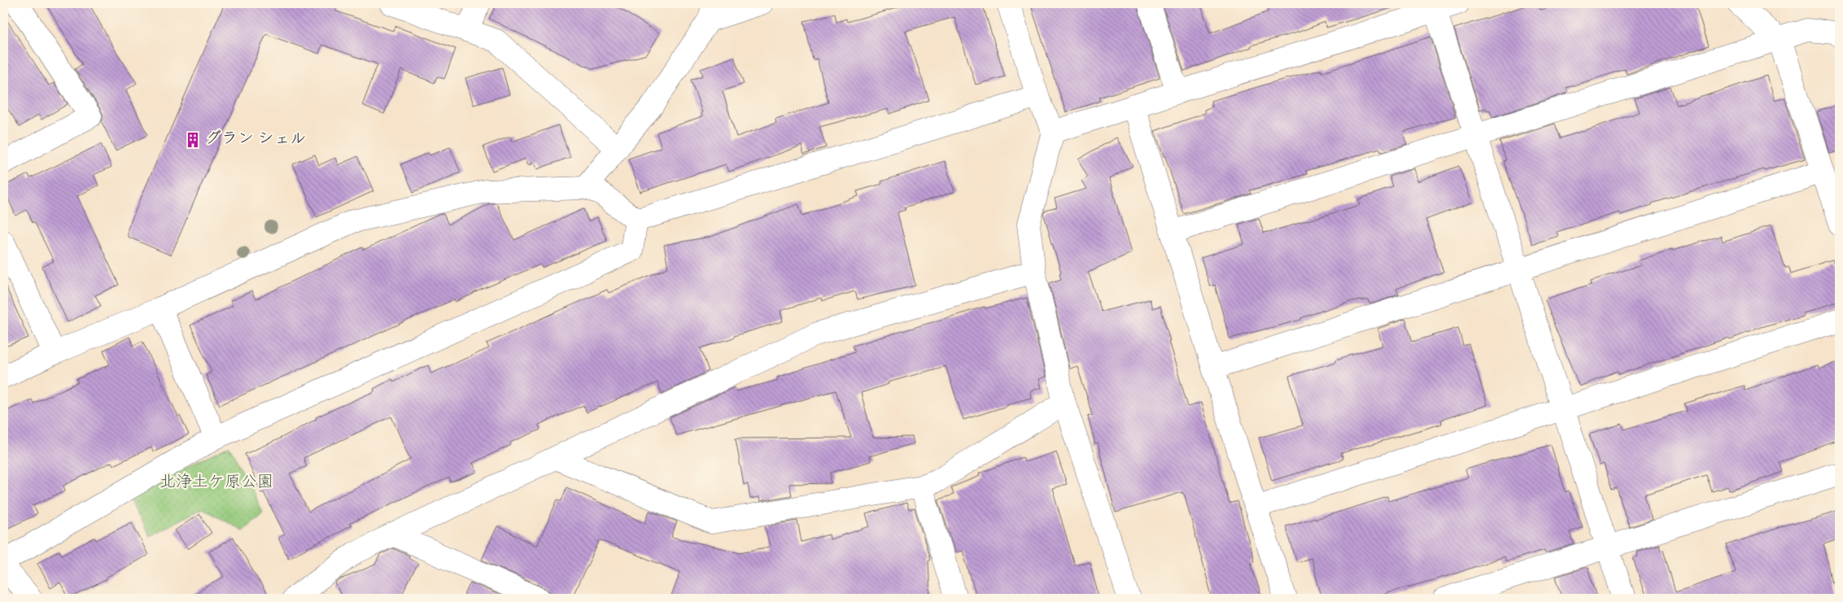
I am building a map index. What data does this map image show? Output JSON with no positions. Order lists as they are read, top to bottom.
{
  "parks": ["北浄土ケ原公園"],
  "places": {
    "building": ["グラン シェル"]
  }
}
